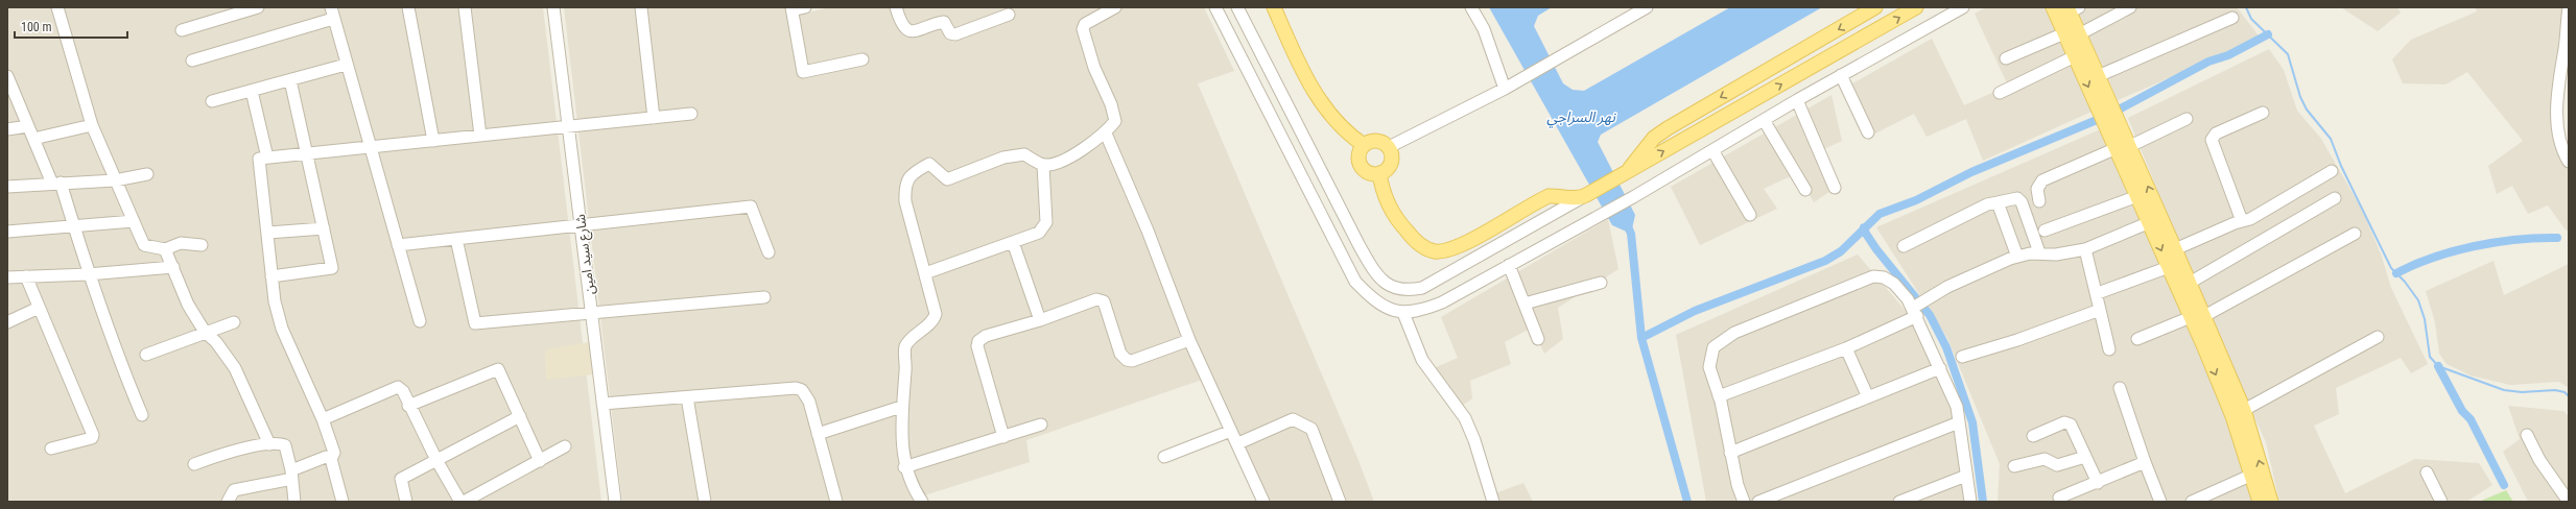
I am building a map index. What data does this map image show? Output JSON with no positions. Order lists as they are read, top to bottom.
{
  "streets": {
    "street": ["شارع سيد امين"]
  },
  "water": ["نهر السراجي"],
  "scale_bar": "100 m"
}
